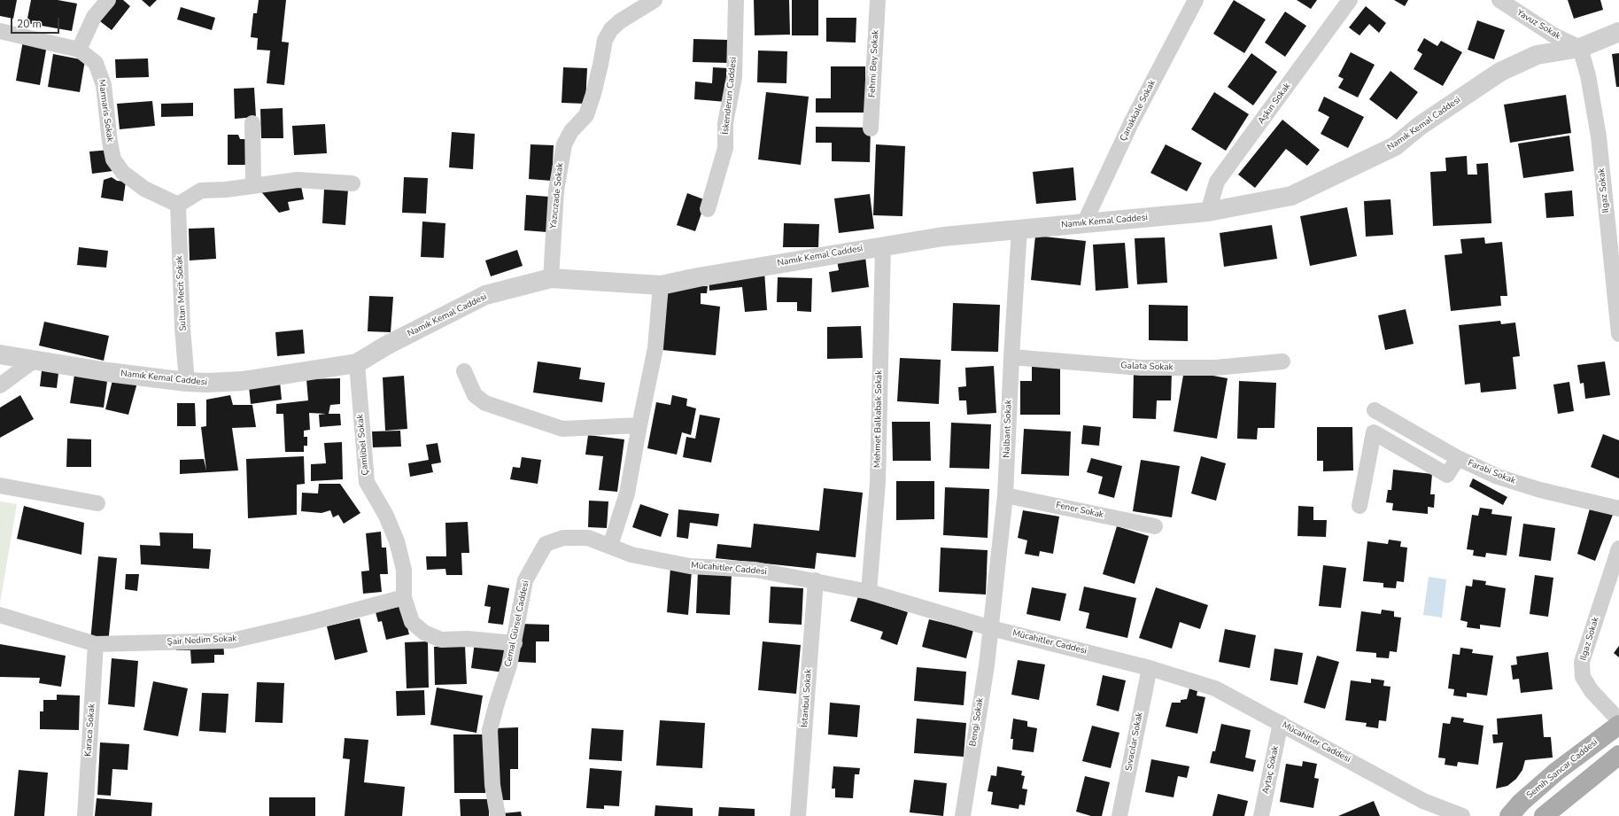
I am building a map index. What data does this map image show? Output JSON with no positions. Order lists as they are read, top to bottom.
{
  "streets": {
    "main road": ["Semih Sancar Caddesi"],
    "street": [
      "Yavuz Sokak",
      "Fehmi Bey Sokak",
      "İskenderun Caddesi",
      "Aşkın Sokak",
      "Marmaris Sokak",
      "Çanakkale Sokak",
      "Namık Kemal Caddesi",
      "Ilgaz Sokak",
      "Yazıcızade Sokak",
      "Sultan Mecit Sokak",
      "Galata Sokak",
      "Mehmet Balkabak Sokak",
      "Nalbant Sokak",
      "Çamlibel Sokak",
      "Farabi Sokak",
      "Fener Sokak",
      "Mücahitler Caddesi",
      "Cemal Gürsel Caddesi",
      "Şair Nedim Sokak",
      "İstanbul Sokak",
      "Bengi Sokak",
      "Karaca Sokak",
      "Sıvacılar Sokak",
      "Aytaç Sokak"
    ]
  },
  "crossings": [
    ["Yavuz Sokak", "Namık Kemal Caddesi"],
    ["Yavuz Sokak", "Ilgaz Sokak"],
    ["Aşkın Sokak", "Namık Kemal Caddesi"],
    ["Marmaris Sokak", "Sultan Mecit Sokak"],
    ["Çanakkale Sokak", "Namık Kemal Caddesi"],
    ["Namık Kemal Caddesi", "Ilgaz Sokak"],
    ["Namık Kemal Caddesi", "Yazıcızade Sokak"],
    ["Namık Kemal Caddesi", "Sultan Mecit Sokak"],
    ["Namık Kemal Caddesi", "Mehmet Balkabak Sokak"],
    ["Namık Kemal Caddesi", "Nalbant Sokak"],
    ["Namık Kemal Caddesi", "Çamlibel Sokak"],
    ["Galata Sokak", "Nalbant Sokak"],
    ["Mehmet Balkabak Sokak", "Mücahitler Caddesi"],
    ["Nalbant Sokak", "Fener Sokak"],
    ["Nalbant Sokak", "Mücahitler Caddesi"],
    ["Nalbant Sokak", "Bengi Sokak"],
    ["Çamlibel Sokak", "Cemal Gürsel Caddesi"],
    ["Çamlibel Sokak", "Şair Nedim Sokak"],
    ["Mücahitler Caddesi", "Cemal Gürsel Caddesi"],
    ["Mücahitler Caddesi", "İstanbul Sokak"],
    ["Mücahitler Caddesi", "Bengi Sokak"],
    ["Mücahitler Caddesi", "Sıvacılar Sokak"],
    ["Mücahitler Caddesi", "Aytaç Sokak"],
    ["Şair Nedim Sokak", "Karaca Sokak"]
  ],
  "scale_bar": "20 m"
}
